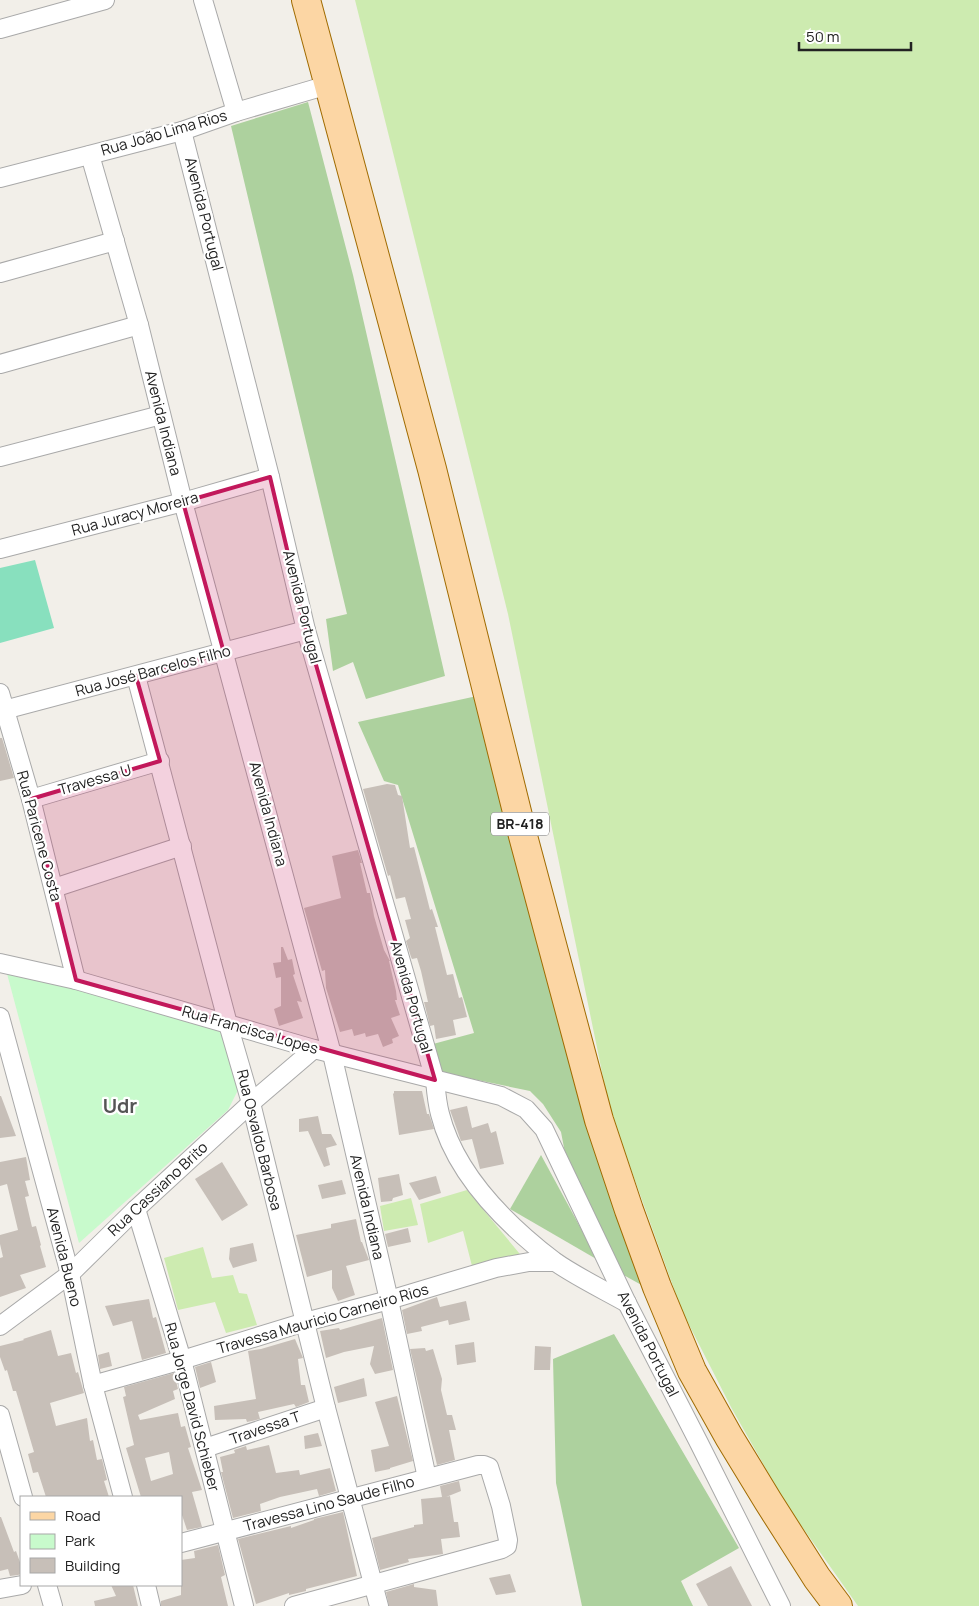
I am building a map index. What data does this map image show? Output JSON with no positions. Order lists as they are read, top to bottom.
{
  "streets": {
    "main road": ["BR-418"],
    "street": [
      "Rua João Lima Rios",
      "Avenida Portugal",
      "Avenida Indiana",
      "Rua Juracy Moreira",
      "Rua José Barcelos Filho",
      "Travessa U",
      "Rua Paricene Costa",
      "Rua Francisca Lopes",
      "Rua Osvaldo Barbosa",
      "Rua Cassiano Brito",
      "Avenida Bueno",
      "Travessa Mauricio Carneiro Rios",
      "Rua Jorge David Schieber",
      "Travessa T",
      "Travessa Lino Saude Filho"
    ]
  },
  "crossings": [
    ["Rua João Lima Rios", "Avenida Portugal"],
    ["Rua João Lima Rios", "Avenida Indiana"],
    ["Rua João Lima Rios", "BR-418"],
    ["Avenida Portugal", "Rua Juracy Moreira"],
    ["Avenida Portugal", "Rua José Barcelos Filho"],
    ["Avenida Portugal", "Rua Francisca Lopes"],
    ["Avenida Portugal", "Travessa Mauricio Carneiro Rios"],
    ["Avenida Indiana", "Rua Juracy Moreira"],
    ["Avenida Indiana", "Rua José Barcelos Filho"],
    ["Avenida Indiana", "Rua Francisca Lopes"],
    ["Avenida Indiana", "Travessa Mauricio Carneiro Rios"],
    ["Avenida Indiana", "Travessa Lino Saude Filho"],
    ["Rua José Barcelos Filho", "Rua Paricene Costa"],
    ["Rua José Barcelos Filho", "Rua Osvaldo Barbosa"],
    ["Travessa U", "Rua Paricene Costa"],
    ["Travessa U", "Rua Osvaldo Barbosa"],
    ["Rua Paricene Costa", "Rua Francisca Lopes"],
    ["Rua Francisca Lopes", "Rua Osvaldo Barbosa"],
    ["Rua Francisca Lopes", "Rua Cassiano Brito"],
    ["Rua Osvaldo Barbosa", "Rua Cassiano Brito"],
    ["Rua Osvaldo Barbosa", "Travessa Mauricio Carneiro Rios"],
    ["Rua Osvaldo Barbosa", "Travessa T"],
    ["Rua Osvaldo Barbosa", "Travessa Lino Saude Filho"],
    ["Rua Cassiano Brito", "Avenida Bueno"],
    ["Rua Cassiano Brito", "Rua Jorge David Schieber"],
    ["Avenida Bueno", "Travessa Mauricio Carneiro Rios"],
    ["Travessa Mauricio Carneiro Rios", "Rua Jorge David Schieber"],
    ["Rua Jorge David Schieber", "Travessa T"],
    ["Rua Jorge David Schieber", "Travessa Lino Saude Filho"]
  ],
  "districts": ["Udr"],
  "legend": ["Road", "Park", "Building"],
  "scale_bar": "50 m"
}
